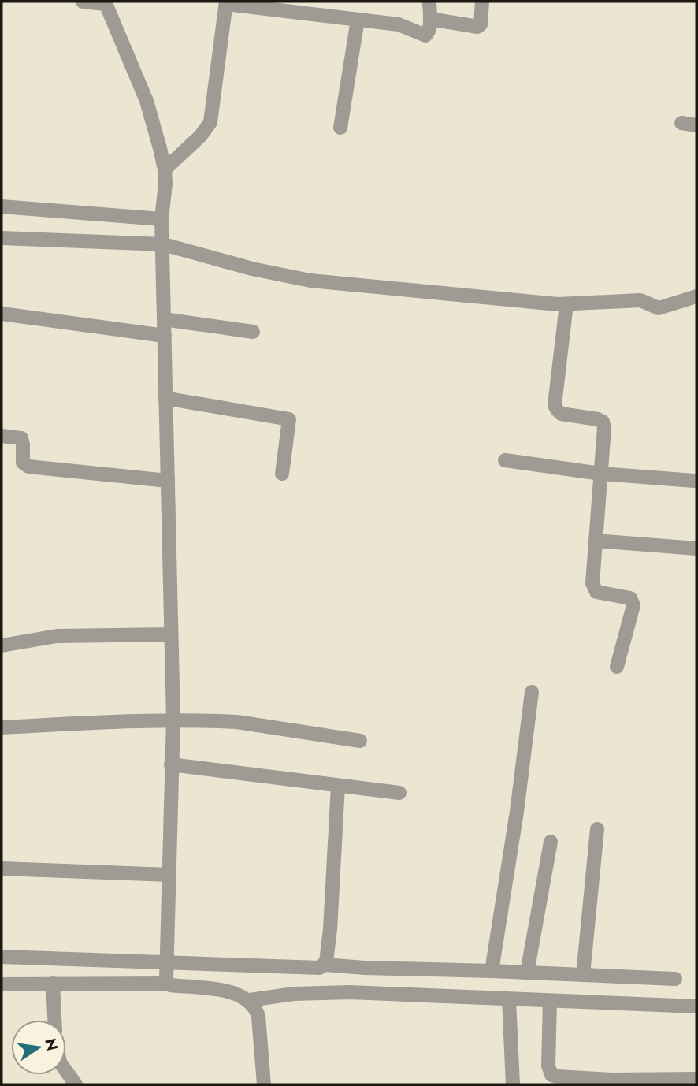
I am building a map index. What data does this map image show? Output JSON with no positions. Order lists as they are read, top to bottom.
{
  "north": "right"
}
